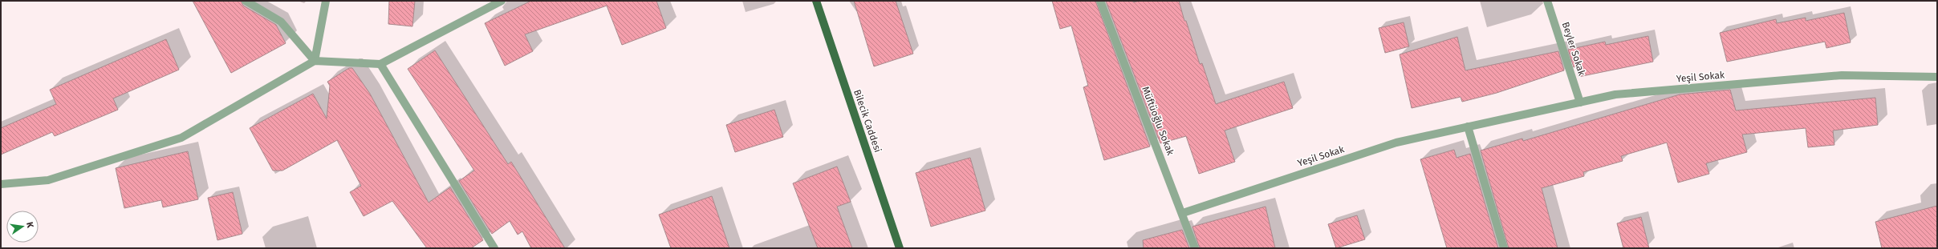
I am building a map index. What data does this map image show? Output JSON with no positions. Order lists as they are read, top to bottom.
{
  "streets": {
    "main road": ["Bilecik Caddesi"],
    "street": ["Beyler Sokak", "Yeşil Sokak", "Müftüoğlu Sokak"]
  },
  "crossings": [
    ["Beyler Sokak", "Yeşil Sokak"],
    ["Yeşil Sokak", "Müftüoğlu Sokak"]
  ],
  "north": "right"
}
